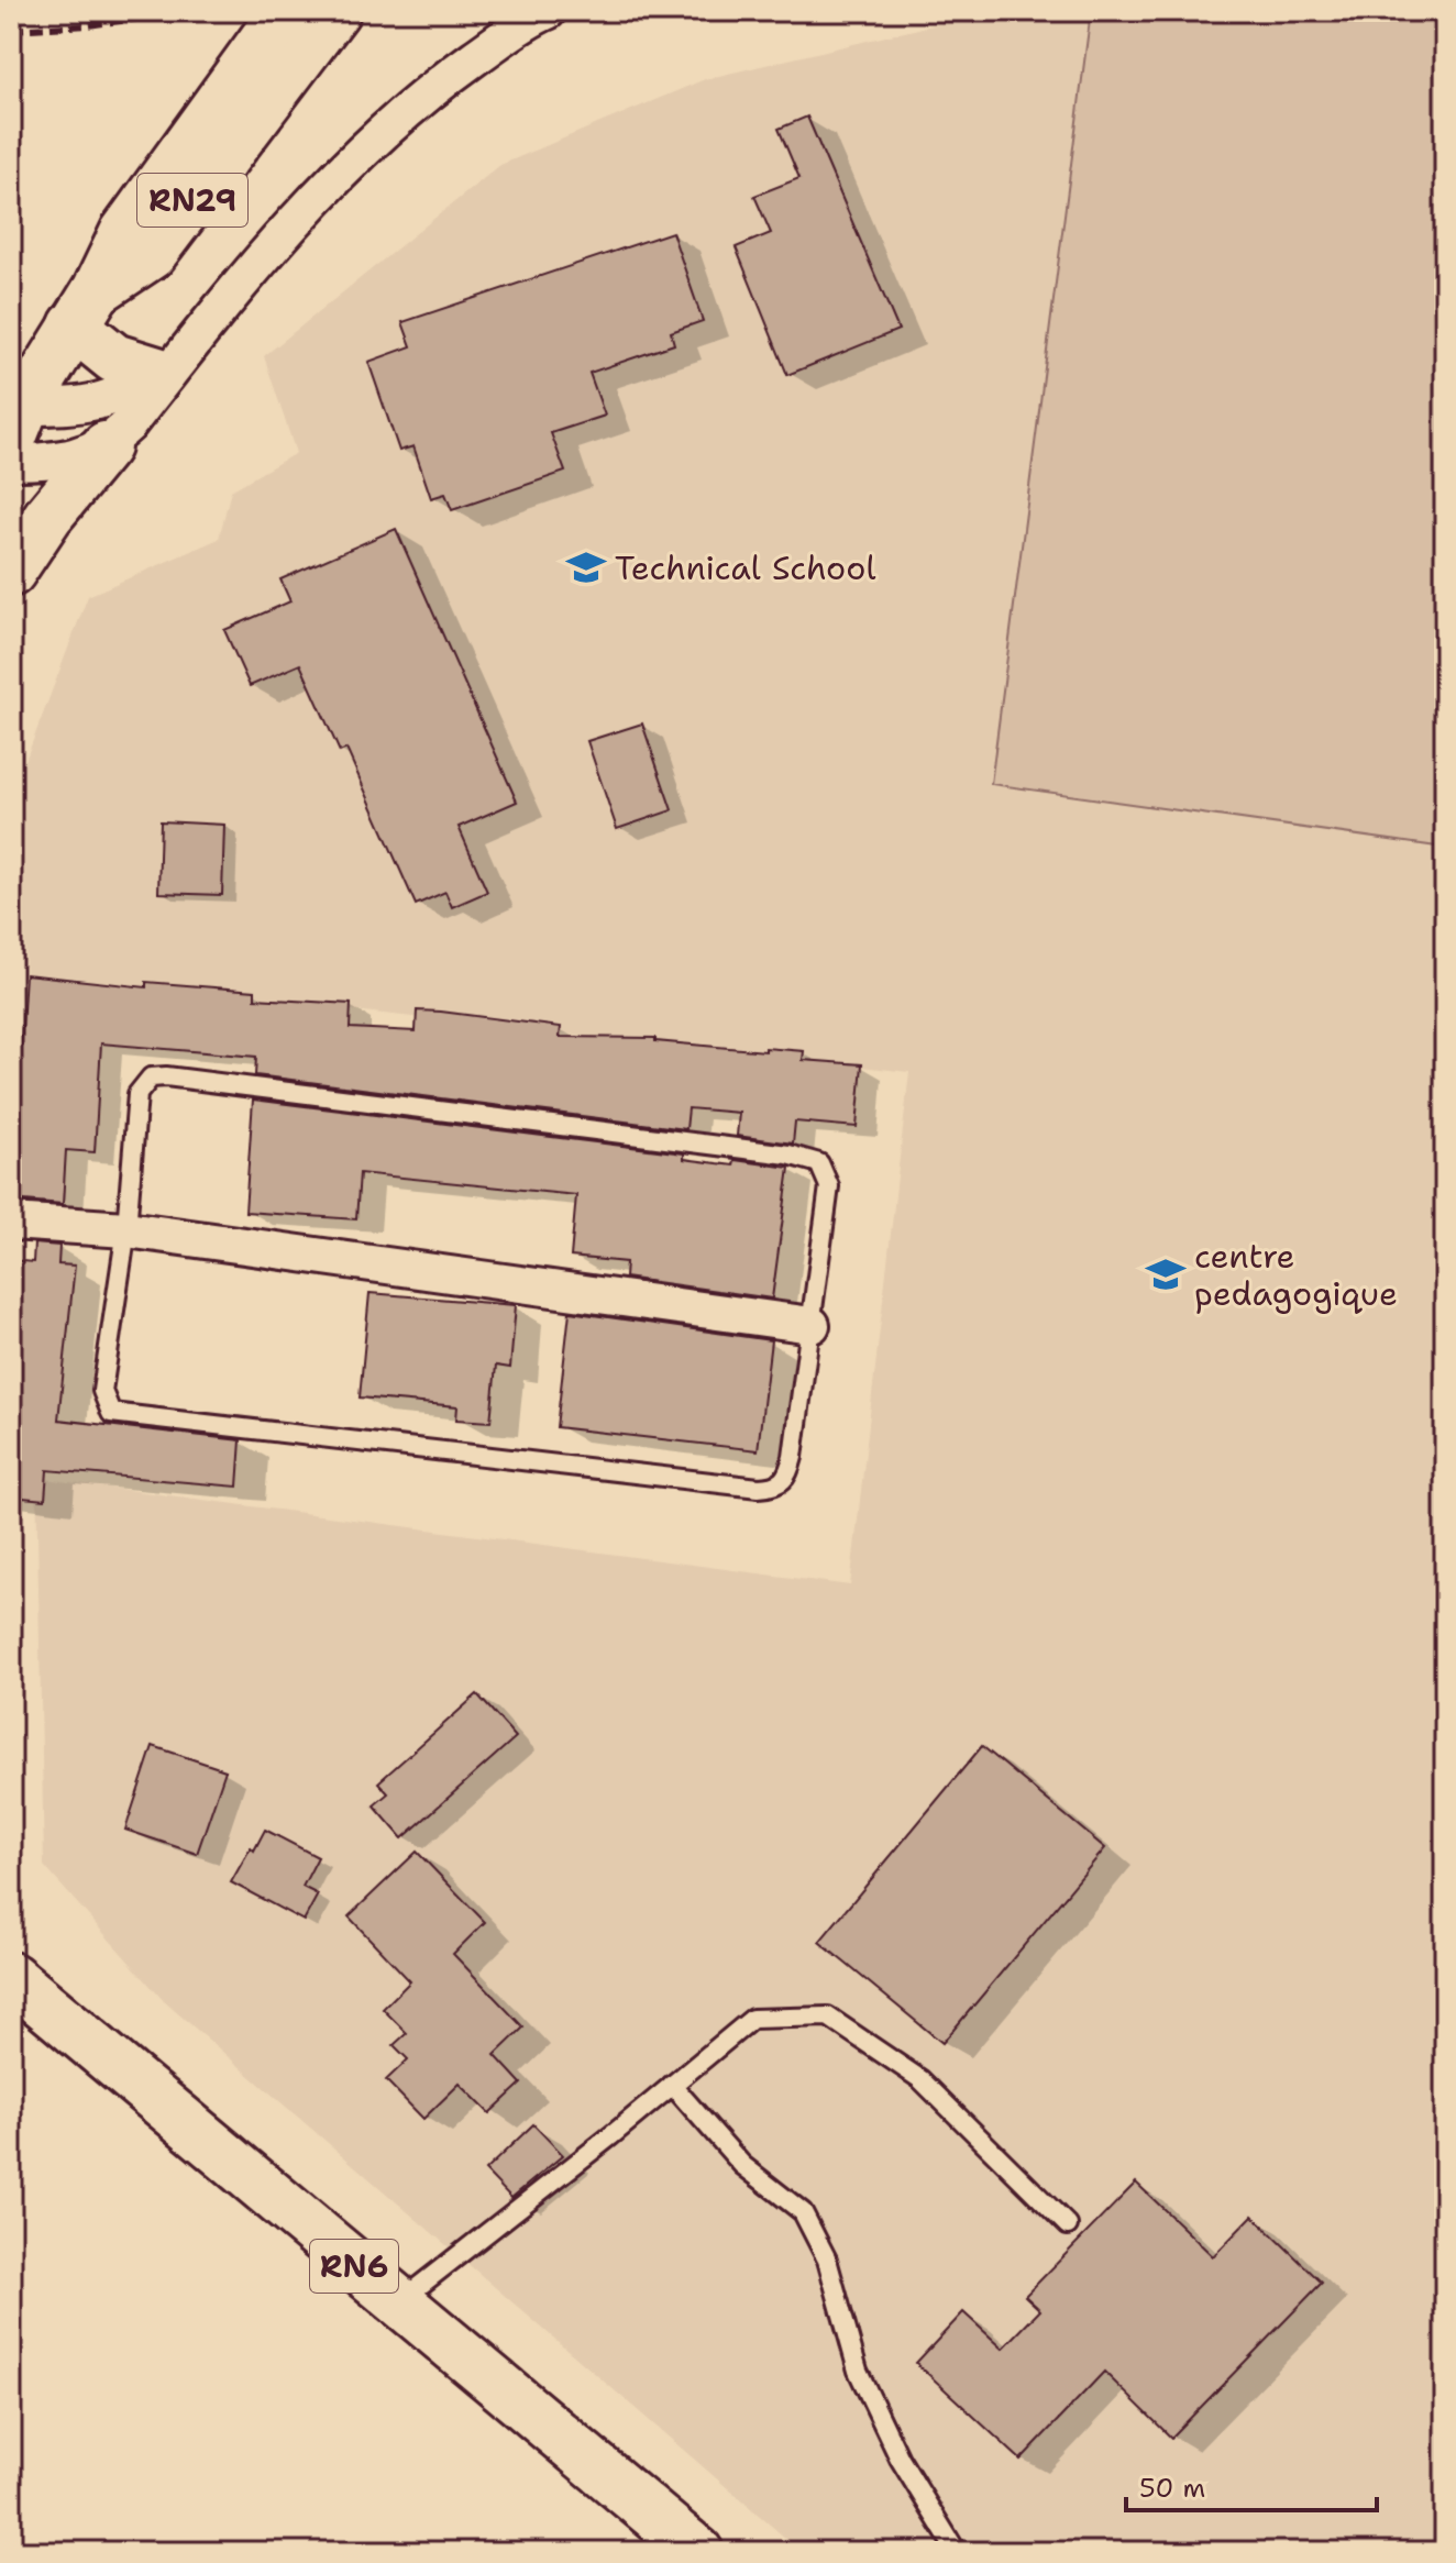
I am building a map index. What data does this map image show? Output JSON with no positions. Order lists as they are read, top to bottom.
{
  "streets": {
    "main road": ["RN29", "RN6"]
  },
  "places": {
    "school or university": ["Technical School", "centre pedagogique"]
  },
  "scale_bar": "50 m"
}
